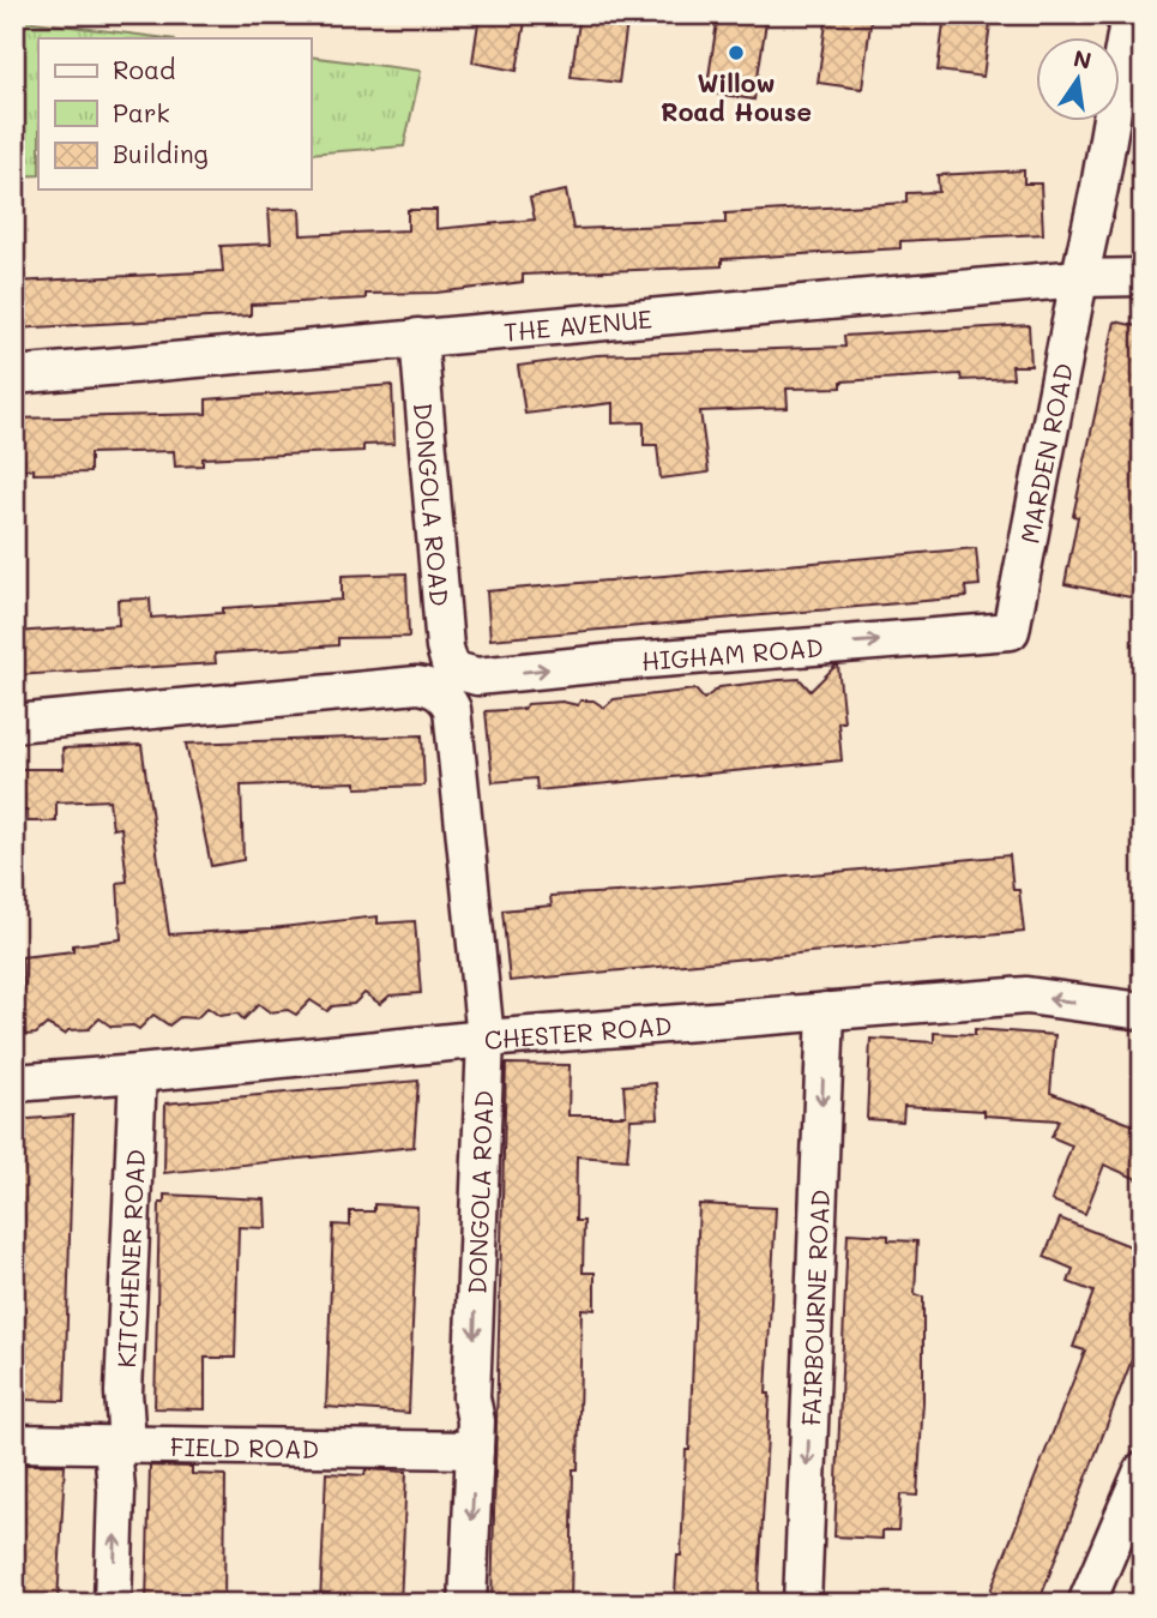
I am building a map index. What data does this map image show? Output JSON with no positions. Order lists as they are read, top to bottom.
{
  "streets": {
    "street": [
      "THE AVENUE",
      "MARDEN ROAD",
      "DONGOLA ROAD",
      "HIGHAM ROAD",
      "CHESTER ROAD",
      "KITCHENER ROAD",
      "FAIRBOURNE ROAD",
      "FIELD ROAD"
    ]
  },
  "crossings": [
    ["THE AVENUE", "MARDEN ROAD"],
    ["THE AVENUE", "DONGOLA ROAD"],
    ["MARDEN ROAD", "HIGHAM ROAD"],
    ["DONGOLA ROAD", "HIGHAM ROAD"],
    ["DONGOLA ROAD", "CHESTER ROAD"],
    ["DONGOLA ROAD", "FIELD ROAD"],
    ["CHESTER ROAD", "KITCHENER ROAD"],
    ["CHESTER ROAD", "FAIRBOURNE ROAD"],
    ["KITCHENER ROAD", "FIELD ROAD"]
  ],
  "one_way": ["DONGOLA ROAD", "HIGHAM ROAD", "FAIRBOURNE ROAD"],
  "places": ["Willow Road House"],
  "legend": ["Road", "Park", "Building"],
  "north": "top"
}
